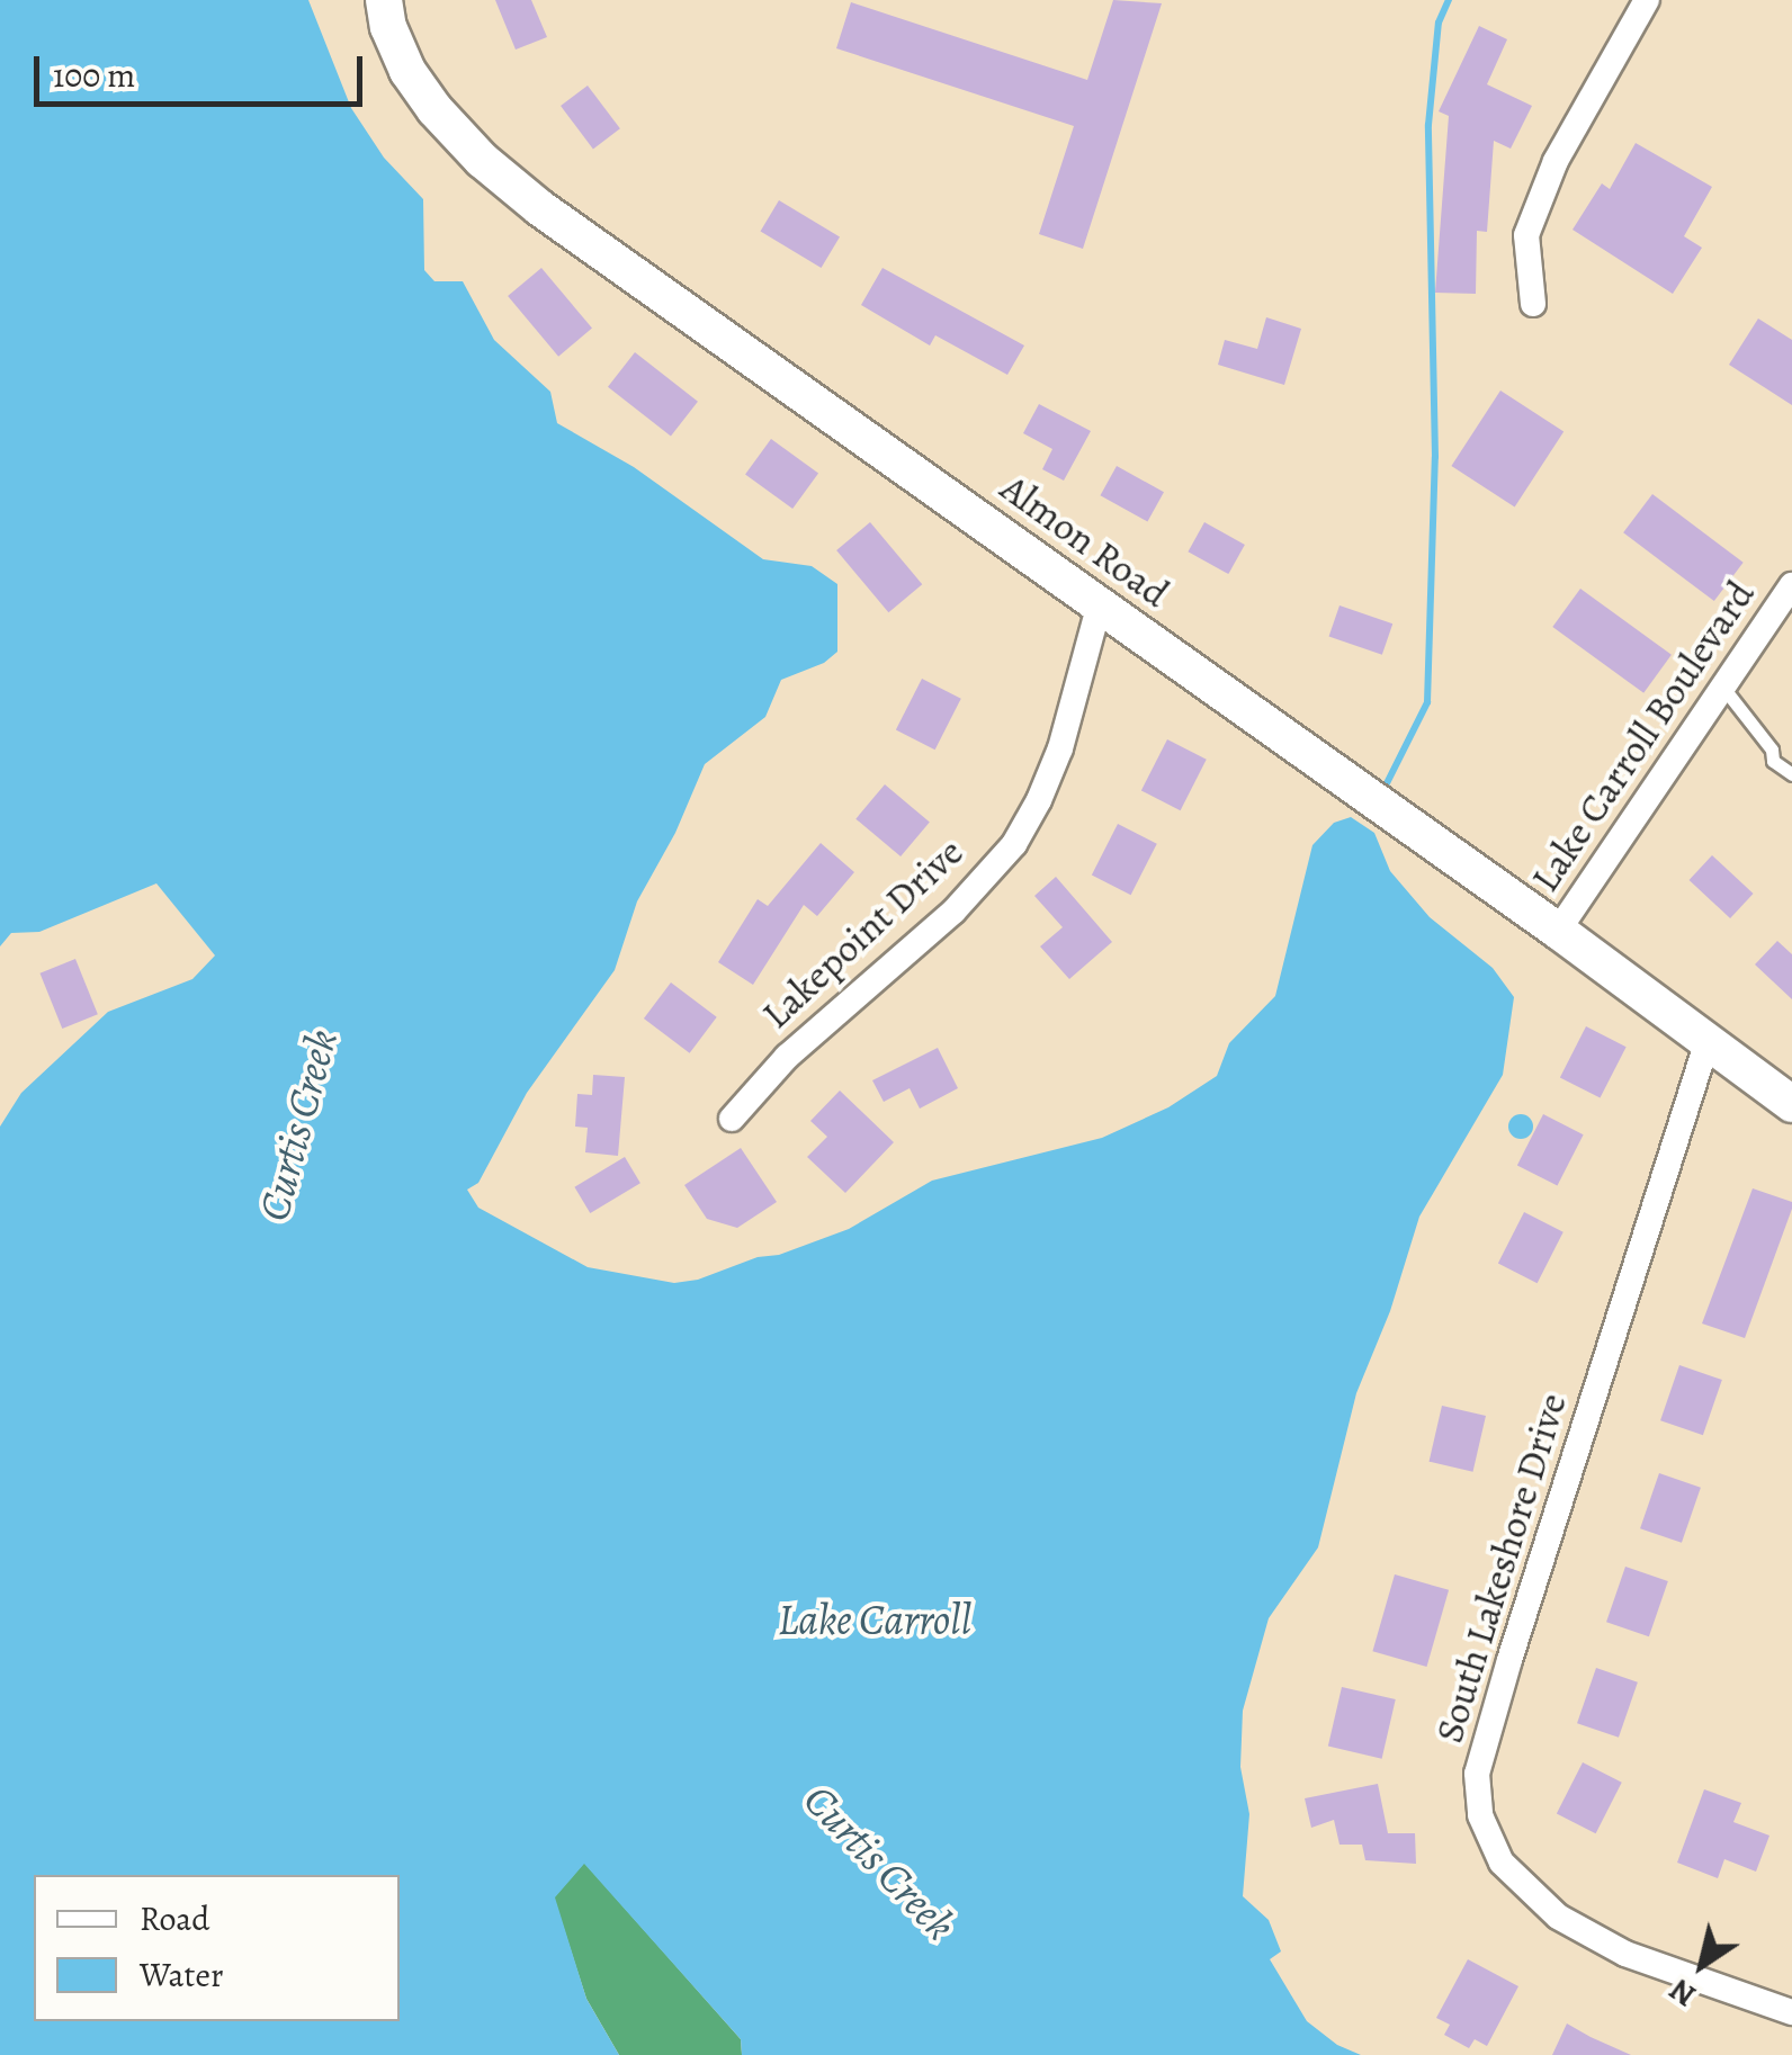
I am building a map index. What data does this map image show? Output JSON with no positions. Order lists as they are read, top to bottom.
{
  "streets": {
    "street": [
      "Almon Road",
      "Lake Carroll Boulevard",
      "Lakepoint Drive",
      "South Lakeshore Drive"
    ]
  },
  "crossings": [
    ["Almon Road", "Lake Carroll Boulevard"],
    ["Almon Road", "Lakepoint Drive"],
    ["Almon Road", "South Lakeshore Drive"]
  ],
  "water": ["Curtis Creek", "Lake Carroll"],
  "legend": ["Road", "Water"],
  "scale_bar": "100 m",
  "north": "bottom left"
}
